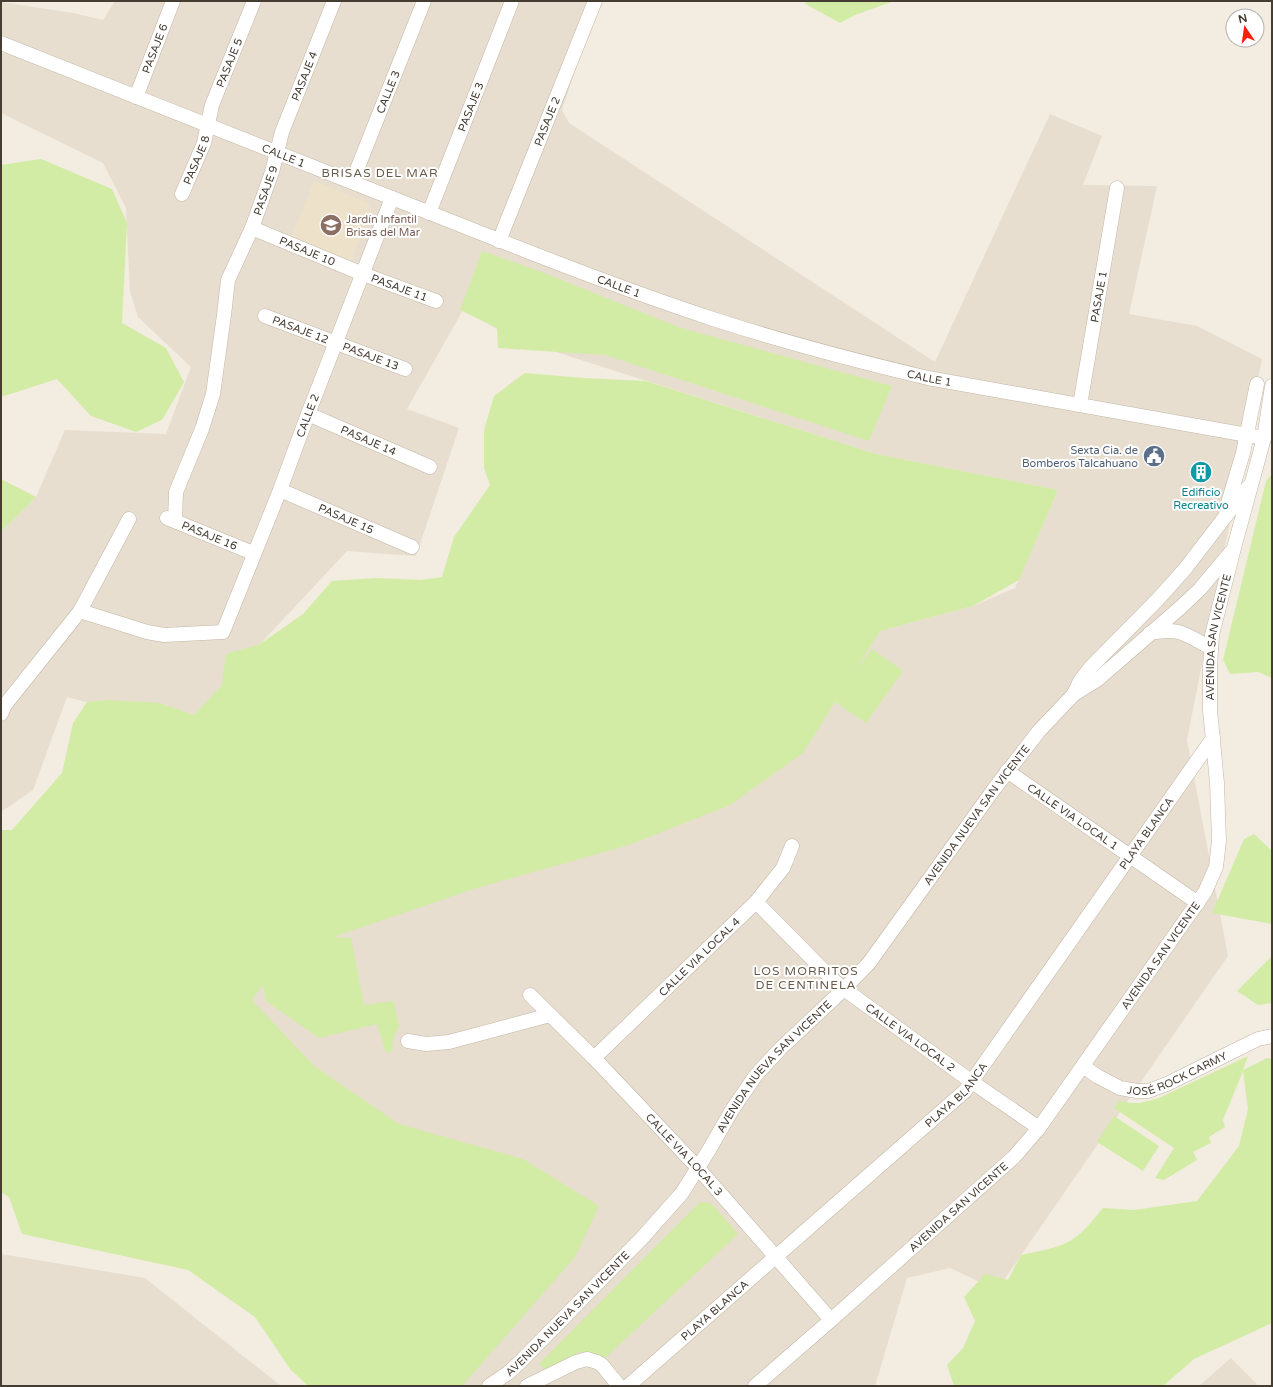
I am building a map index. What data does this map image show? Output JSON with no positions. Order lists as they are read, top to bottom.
{
  "streets": {
    "street": [
      "PASAJE 6",
      "PASAJE 5",
      "PASAJE 4",
      "CALLE 3",
      "PASAJE 3",
      "PASAJE 2",
      "CALLE 1",
      "PASAJE 8",
      "PASAJE 9",
      "PASAJE 10",
      "PASAJE 11",
      "PASAJE 1",
      "PASAJE 12",
      "PASAJE 13",
      "CALLE 2",
      "PASAJE 14",
      "PASAJE 15",
      "PASAJE 16",
      "AVENIDA SAN VICENTE",
      "AVENIDA NUEVA SAN VICENTE",
      "CALLE VIA LOCAL 1",
      "PLAYA BLANCA",
      "CALLE VIA LOCAL 4",
      "CALLE VIA LOCAL 2",
      "JOSÉ ROCK CARMY",
      "CALLE VIA LOCAL 3"
    ]
  },
  "crossings": [
    ["PASAJE 6", "CALLE 1"],
    ["PASAJE 5", "CALLE 1"],
    ["PASAJE 5", "PASAJE 8"],
    ["PASAJE 4", "CALLE 1"],
    ["PASAJE 4", "PASAJE 9"],
    ["CALLE 3", "CALLE 1"],
    ["PASAJE 3", "CALLE 1"],
    ["PASAJE 2", "CALLE 1"],
    ["CALLE 1", "PASAJE 8"],
    ["CALLE 1", "PASAJE 9"],
    ["CALLE 1", "PASAJE 1"],
    ["CALLE 1", "CALLE 2"],
    ["CALLE 1", "AVENIDA SAN VICENTE"],
    ["PASAJE 9", "PASAJE 10"],
    ["PASAJE 9", "PASAJE 16"],
    ["PASAJE 10", "PASAJE 11"],
    ["PASAJE 10", "CALLE 2"],
    ["PASAJE 11", "CALLE 2"],
    ["PASAJE 12", "PASAJE 13"],
    ["PASAJE 12", "CALLE 2"],
    ["PASAJE 13", "CALLE 2"],
    ["CALLE 2", "PASAJE 14"],
    ["CALLE 2", "PASAJE 15"],
    ["CALLE 2", "PASAJE 16"],
    ["AVENIDA SAN VICENTE", "AVENIDA NUEVA SAN VICENTE"],
    ["AVENIDA SAN VICENTE", "CALLE VIA LOCAL 1"],
    ["AVENIDA SAN VICENTE", "PLAYA BLANCA"],
    ["AVENIDA SAN VICENTE", "CALLE VIA LOCAL 2"],
    ["AVENIDA SAN VICENTE", "JOSÉ ROCK CARMY"],
    ["AVENIDA SAN VICENTE", "CALLE VIA LOCAL 3"],
    ["AVENIDA NUEVA SAN VICENTE", "CALLE VIA LOCAL 1"],
    ["AVENIDA NUEVA SAN VICENTE", "CALLE VIA LOCAL 2"],
    ["AVENIDA NUEVA SAN VICENTE", "CALLE VIA LOCAL 3"],
    ["CALLE VIA LOCAL 1", "PLAYA BLANCA"],
    ["PLAYA BLANCA", "CALLE VIA LOCAL 2"],
    ["PLAYA BLANCA", "CALLE VIA LOCAL 3"],
    ["CALLE VIA LOCAL 4", "CALLE VIA LOCAL 2"],
    ["CALLE VIA LOCAL 4", "CALLE VIA LOCAL 3"]
  ],
  "districts": ["BRISAS DEL MAR", "LOS MORRITOS DE CENTINELA"],
  "places": {
    "school or university": ["Jardín Infantil Brisas del Mar"],
    "public building": ["Sexta Cia. de Bomberos Talcahuano"],
    "building": ["Edificio Recreativo"]
  },
  "north": "top"
}
